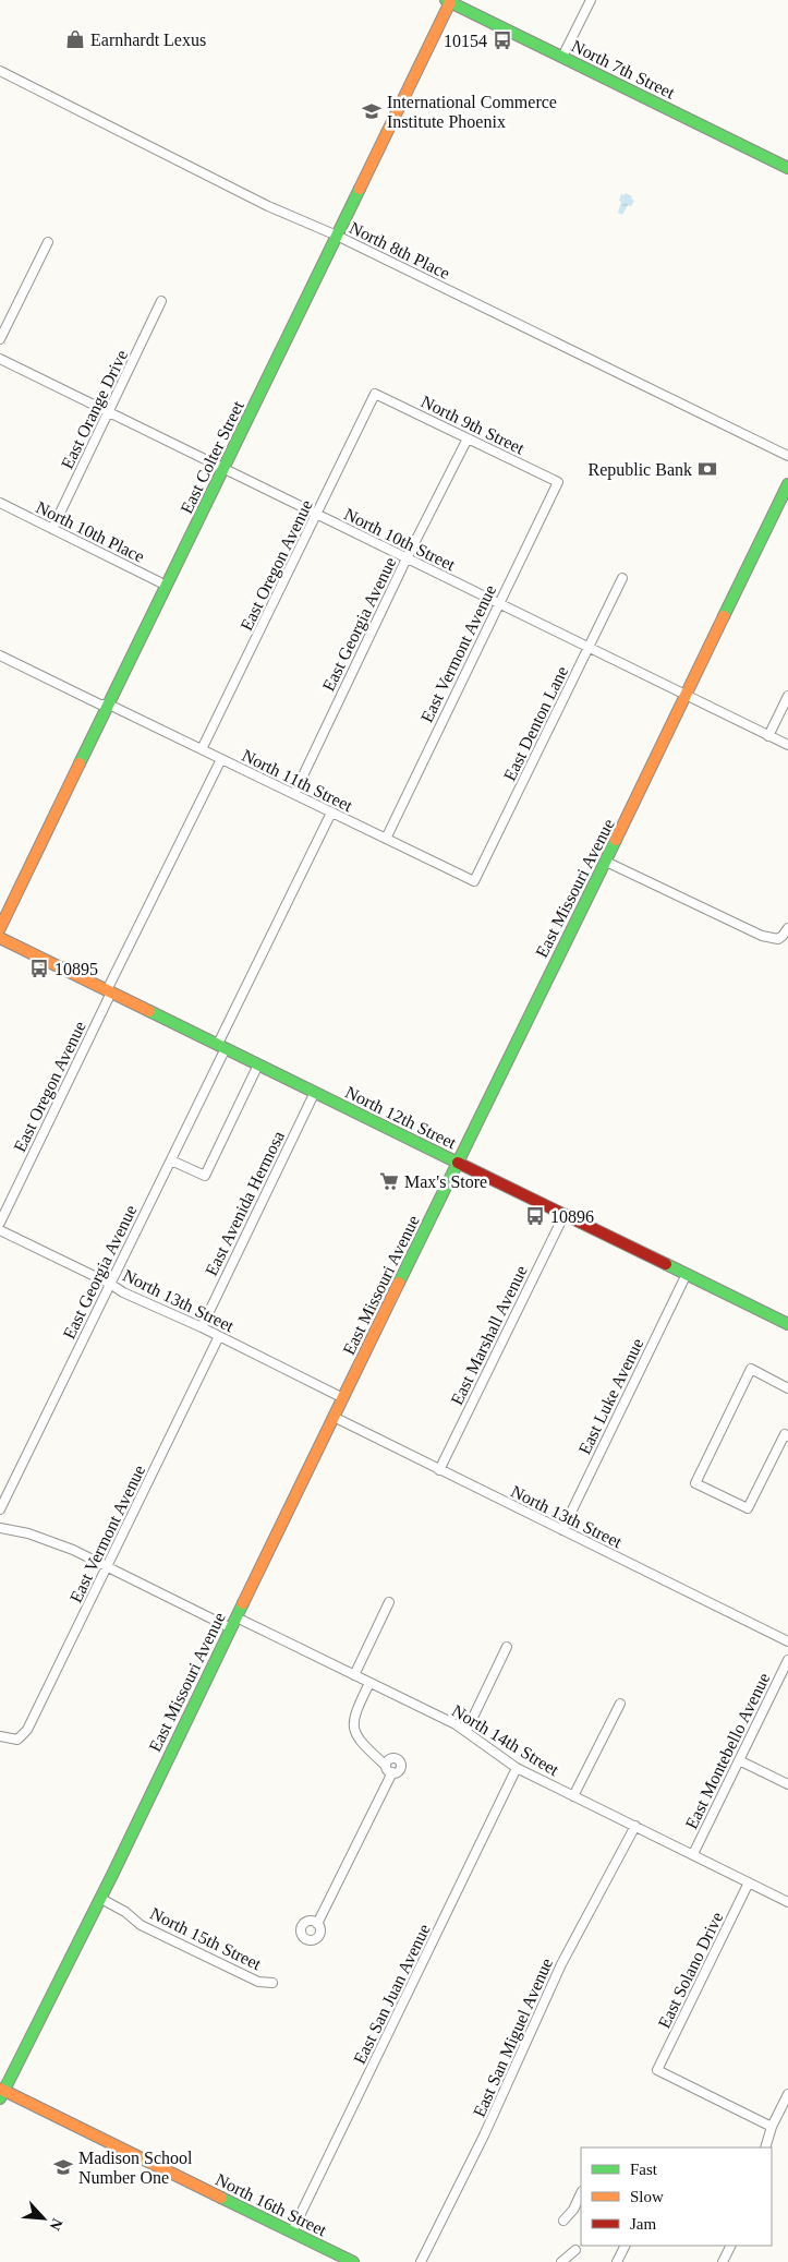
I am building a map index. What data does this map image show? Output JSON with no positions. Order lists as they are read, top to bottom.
{
  "streets": {
    "main road": [
      "North 7th Street",
      "East Colter Street",
      "East Missouri Avenue",
      "North 12th Street",
      "North 16th Street"
    ],
    "street": [
      "North 8th Place",
      "East Orange Drive",
      "North 9th Street",
      "North 10th Place",
      "North 10th Street",
      "East Oregon Avenue",
      "East Georgia Avenue",
      "East Vermont Avenue",
      "East Denton Lane",
      "North 11th Street",
      "East Avenida Hermosa",
      "North 13th Street",
      "East Marshall Avenue",
      "East Luke Avenue",
      "North 14th Street",
      "East Montebello Avenue",
      "North 15th Street",
      "East Solano Drive",
      "East San Juan Avenue",
      "East San Miguel Avenue"
    ]
  },
  "crossings": [
    ["North 7th Street", "East Colter Street"],
    ["North 8th Place", "East Colter Street"],
    ["East Orange Drive", "North 10th Place"],
    ["East Orange Drive", "North 10th Street"],
    ["North 9th Street", "East Oregon Avenue"],
    ["North 9th Street", "East Georgia Avenue"],
    ["North 9th Street", "East Vermont Avenue"],
    ["East Colter Street", "North 10th Place"],
    ["East Colter Street", "North 10th Street"],
    ["East Colter Street", "North 11th Street"],
    ["North 10th Street", "East Oregon Avenue"],
    ["North 10th Street", "East Georgia Avenue"],
    ["North 10th Street", "East Vermont Avenue"],
    ["North 10th Street", "East Denton Lane"],
    ["North 10th Street", "East Missouri Avenue"],
    ["East Oregon Avenue", "North 11th Street"],
    ["East Oregon Avenue", "North 12th Street"],
    ["East Georgia Avenue", "North 11th Street"],
    ["East Georgia Avenue", "North 12th Street"],
    ["East Georgia Avenue", "North 13th Street"],
    ["East Vermont Avenue", "North 11th Street"],
    ["East Vermont Avenue", "North 13th Street"],
    ["East Vermont Avenue", "North 14th Street"],
    ["East Denton Lane", "North 11th Street"],
    ["East Missouri Avenue", "North 12th Street"],
    ["East Missouri Avenue", "North 13th Street"],
    ["East Missouri Avenue", "North 14th Street"],
    ["East Missouri Avenue", "North 15th Street"],
    ["East Missouri Avenue", "North 16th Street"],
    ["North 12th Street", "East Avenida Hermosa"],
    ["North 12th Street", "East Marshall Avenue"],
    ["North 12th Street", "East Luke Avenue"],
    ["East Avenida Hermosa", "North 13th Street"],
    ["North 13th Street", "East Marshall Avenue"],
    ["North 13th Street", "East Luke Avenue"],
    ["North 14th Street", "East Montebello Avenue"],
    ["North 14th Street", "East Solano Drive"],
    ["North 14th Street", "East San Juan Avenue"],
    ["North 14th Street", "East San Miguel Avenue"],
    ["East San Juan Avenue", "North 16th Street"]
  ],
  "places": {
    "shop": ["Earnhardt Lexus"],
    "bus stop": ["10154", "10895", "10896"],
    "school or university": ["International Commerce Institute Phoenix", "Madison School Number One"],
    "bank": ["Republic Bank"],
    "supermarket": ["Max's Store"]
  },
  "legend": ["Fast", "Slow", "Jam"],
  "north": "bottom right"
}
